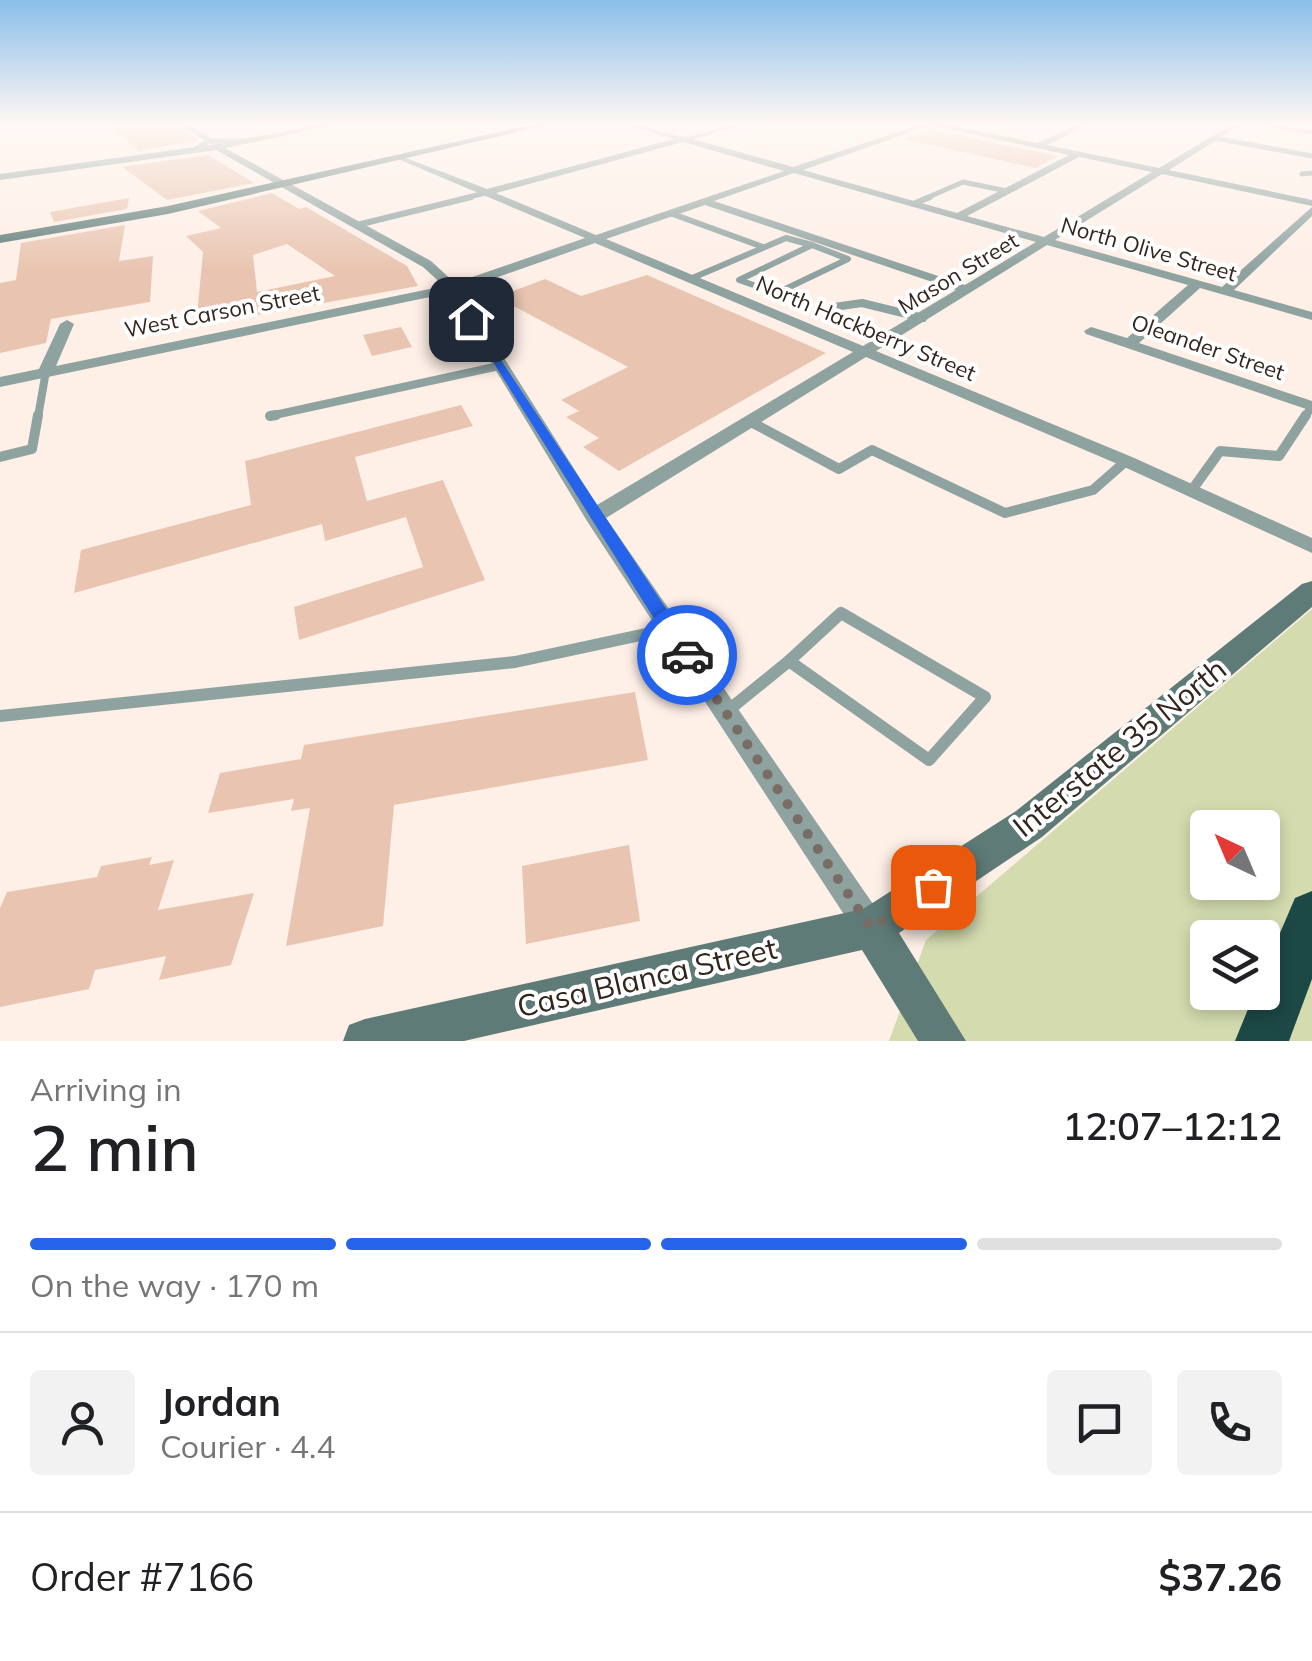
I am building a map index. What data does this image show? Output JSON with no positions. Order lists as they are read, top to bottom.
{
  "streets": {
    "street": [
      "North Olive Street",
      "Mason Street",
      "West Carson Street",
      "North Hackberry Street",
      "Oleander Street",
      "Interstate 35 North",
      "Casa Blanca Street"
    ]
  },
  "crossings": [
    ["North Olive Street", "Mason Street"],
    ["Mason Street", "North Hackberry Street"],
    ["West Carson Street", "North Hackberry Street"],
    ["Interstate 35 North", "Casa Blanca Street"]
  ],
  "north": "top left",
  "page": {
    "heading": ["2 min", "Arriving in", "12:07–12:12"],
    "panel": [
      "Jordan",
      "Courier · 4.4",
      "Order #7166",
      "$37.26"
    ],
    "bar": "On the way · 170 m"
  }
}
